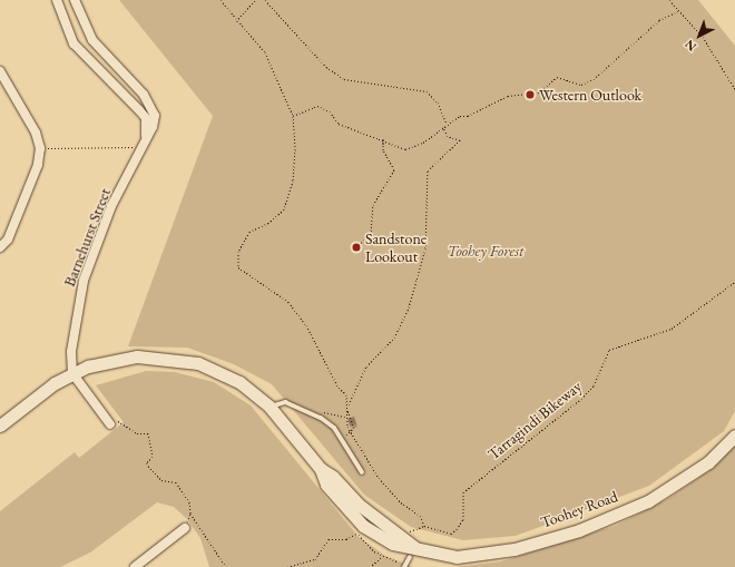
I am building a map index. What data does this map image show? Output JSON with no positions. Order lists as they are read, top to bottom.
{
  "streets": {
    "main road": ["Toohey Road"],
    "street": ["Barnehurst Street"],
    "path": ["Tarragindi Bikeway"]
  },
  "crossings": [
    ["Barnehurst Street", "Toohey Road"]
  ],
  "parks": ["Toohey Forest"],
  "places": ["Western Outlook", "Sandstone Lookout"],
  "north": "bottom left"
}
